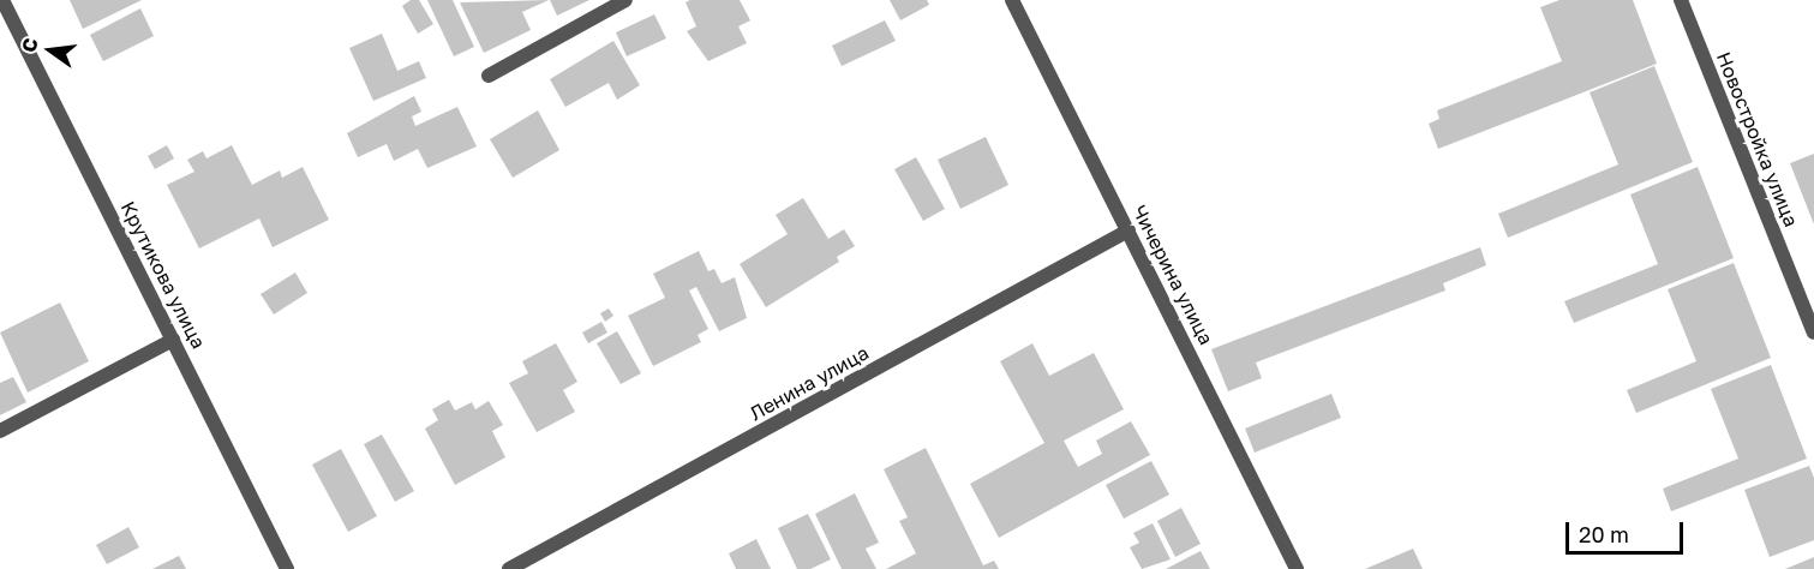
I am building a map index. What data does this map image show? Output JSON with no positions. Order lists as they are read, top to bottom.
{
  "streets": {
    "street": [
      "Новостройка улица",
      "Крутикова улица",
      "Чичерина улица",
      "Ленина улица"
    ]
  },
  "crossings": [
    ["Чичерина улица", "Ленина улица"]
  ],
  "scale_bar": "20 m",
  "north": "left"
}
